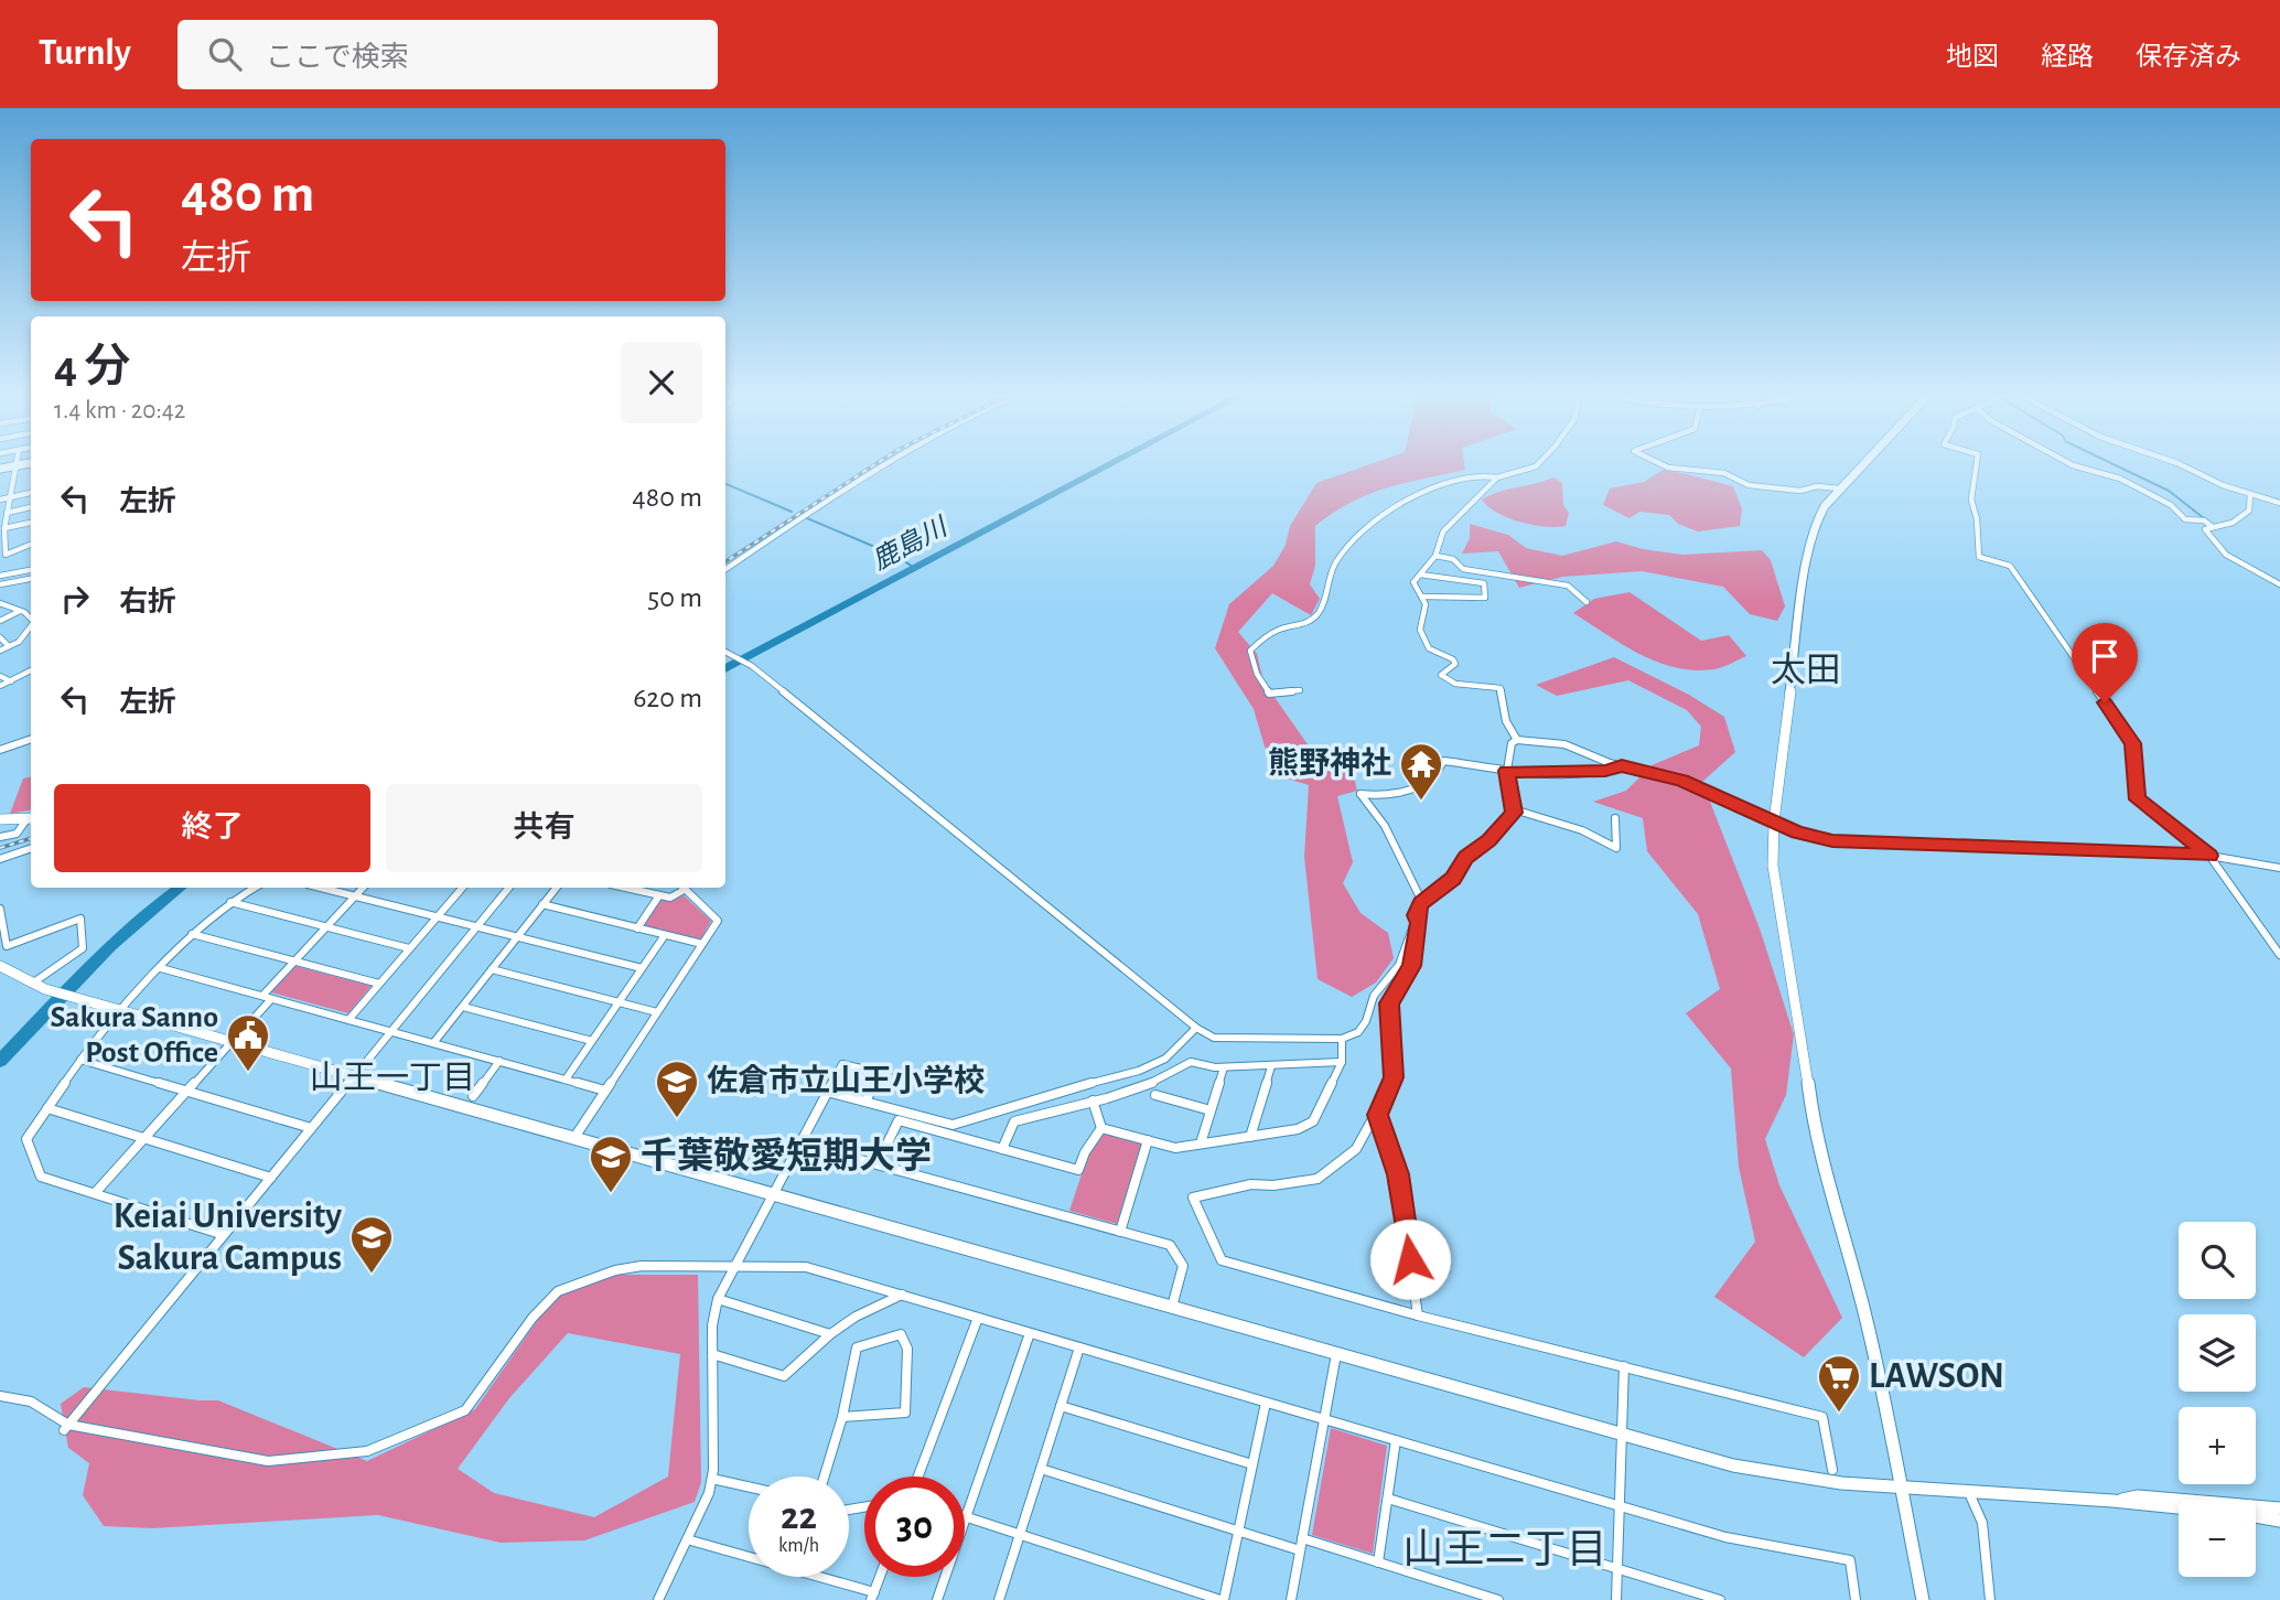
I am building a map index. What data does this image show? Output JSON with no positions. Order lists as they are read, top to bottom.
{
  "districts": ["太田", "山王一丁目", "山王二丁目"],
  "water": ["鹿島川"],
  "places": {
    "temple": ["熊野神社"],
    "public building": ["Sakura Sanno Post Office"],
    "school or university": ["佐倉市立山王小学校", "千葉敬愛短期大学", "Keiai University Sakura Campus"],
    "supermarket": ["LAWSON"]
  },
  "page": {
    "header": "Turnly",
    "search": "ここで検索",
    "nav": ["地図", "経路", "保存済み"],
    "turn": ["480 m", "左折"],
    "heading": ["4 分", "1.4 km · 20:42"],
    "list": [
      {
        "name": "左折",
        "value": "480 m"
      },
      {
        "name": "右折",
        "value": "50 m"
      },
      {
        "name": "左折",
        "value": "620 m"
      }
    ],
    "buttons": ["終了", "共有"],
    "map_buttons": ["+", "−"],
    "speed": "22 km/h",
    "limit": "30"
  }
}
